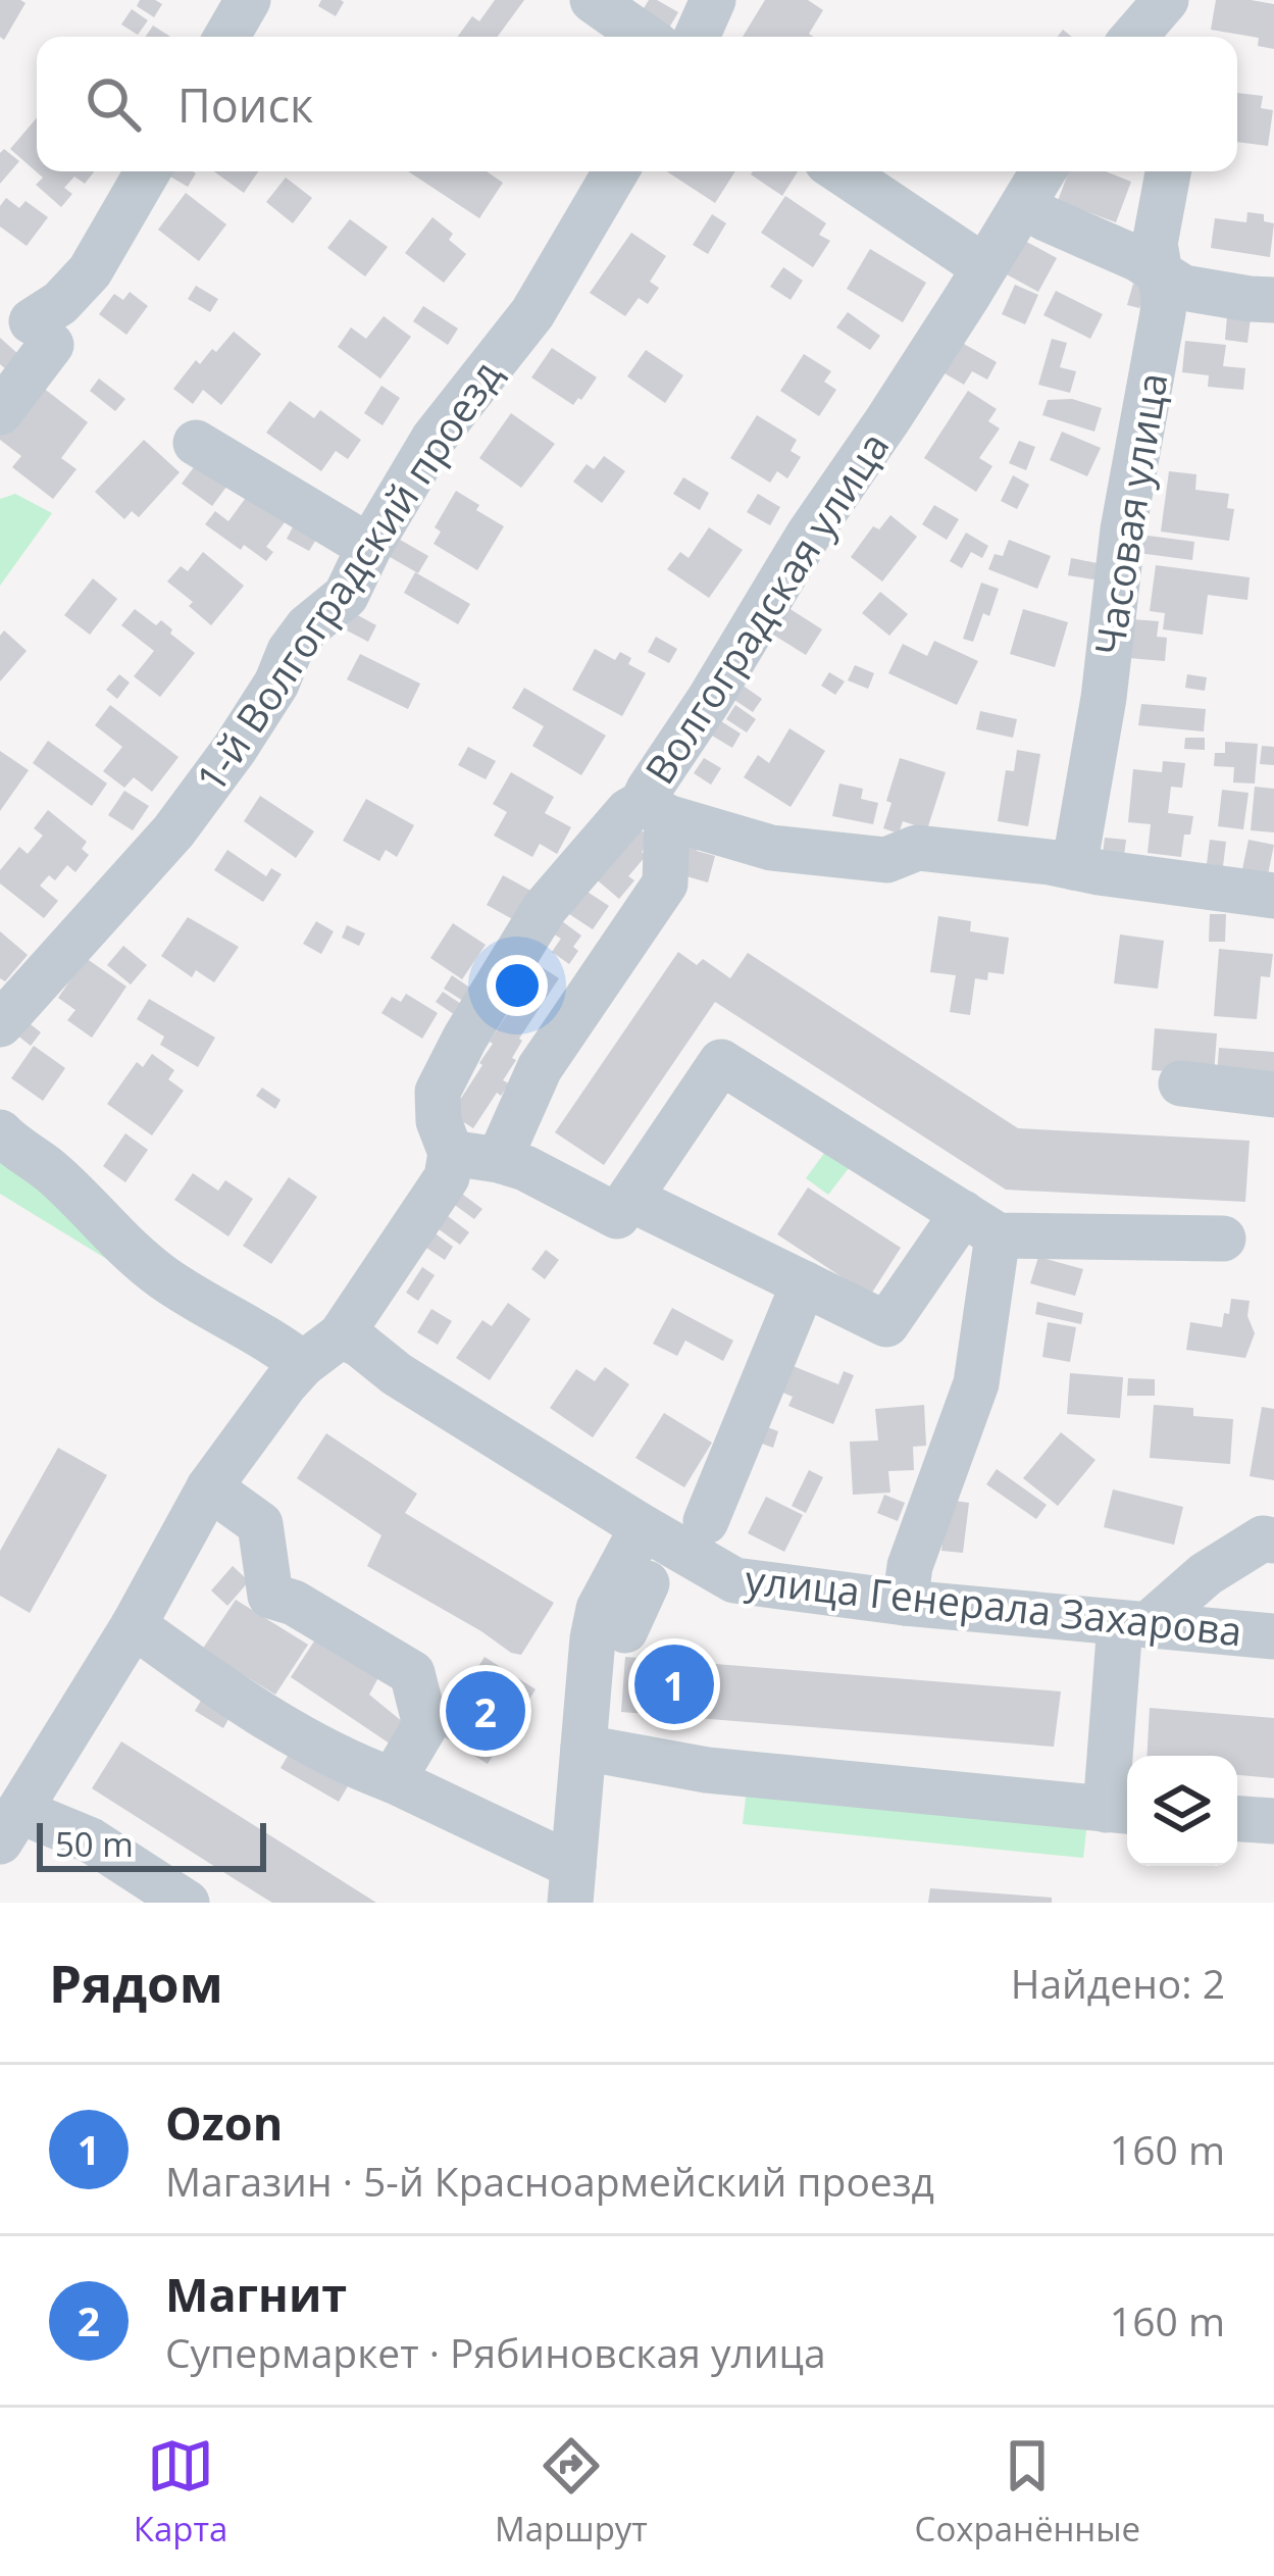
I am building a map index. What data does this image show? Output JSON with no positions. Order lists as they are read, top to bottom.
{
  "streets": {
    "street": [
      "Часовая улица",
      "1-й Волгоградский проезд",
      "Волгоградская улица",
      "улица Генерала Захарова"
    ]
  },
  "scale_bar": "50 m",
  "page": {
    "search": "Поиск",
    "pins": ["1", "2"],
    "scale": "50 m",
    "heading": ["Рядом", "Найдено: 2"],
    "list": [
      {
        "mark": "1",
        "name": "Ozon",
        "note": "Магазин · 5-й Красноармейский проезд",
        "value": "160 m"
      },
      {
        "mark": "2",
        "name": "Магнит",
        "note": "Супермаркет · Рябиновская улица",
        "value": "160 m"
      }
    ],
    "nav": ["Карта", "Маршрут", "Сохранённые"]
  }
}
